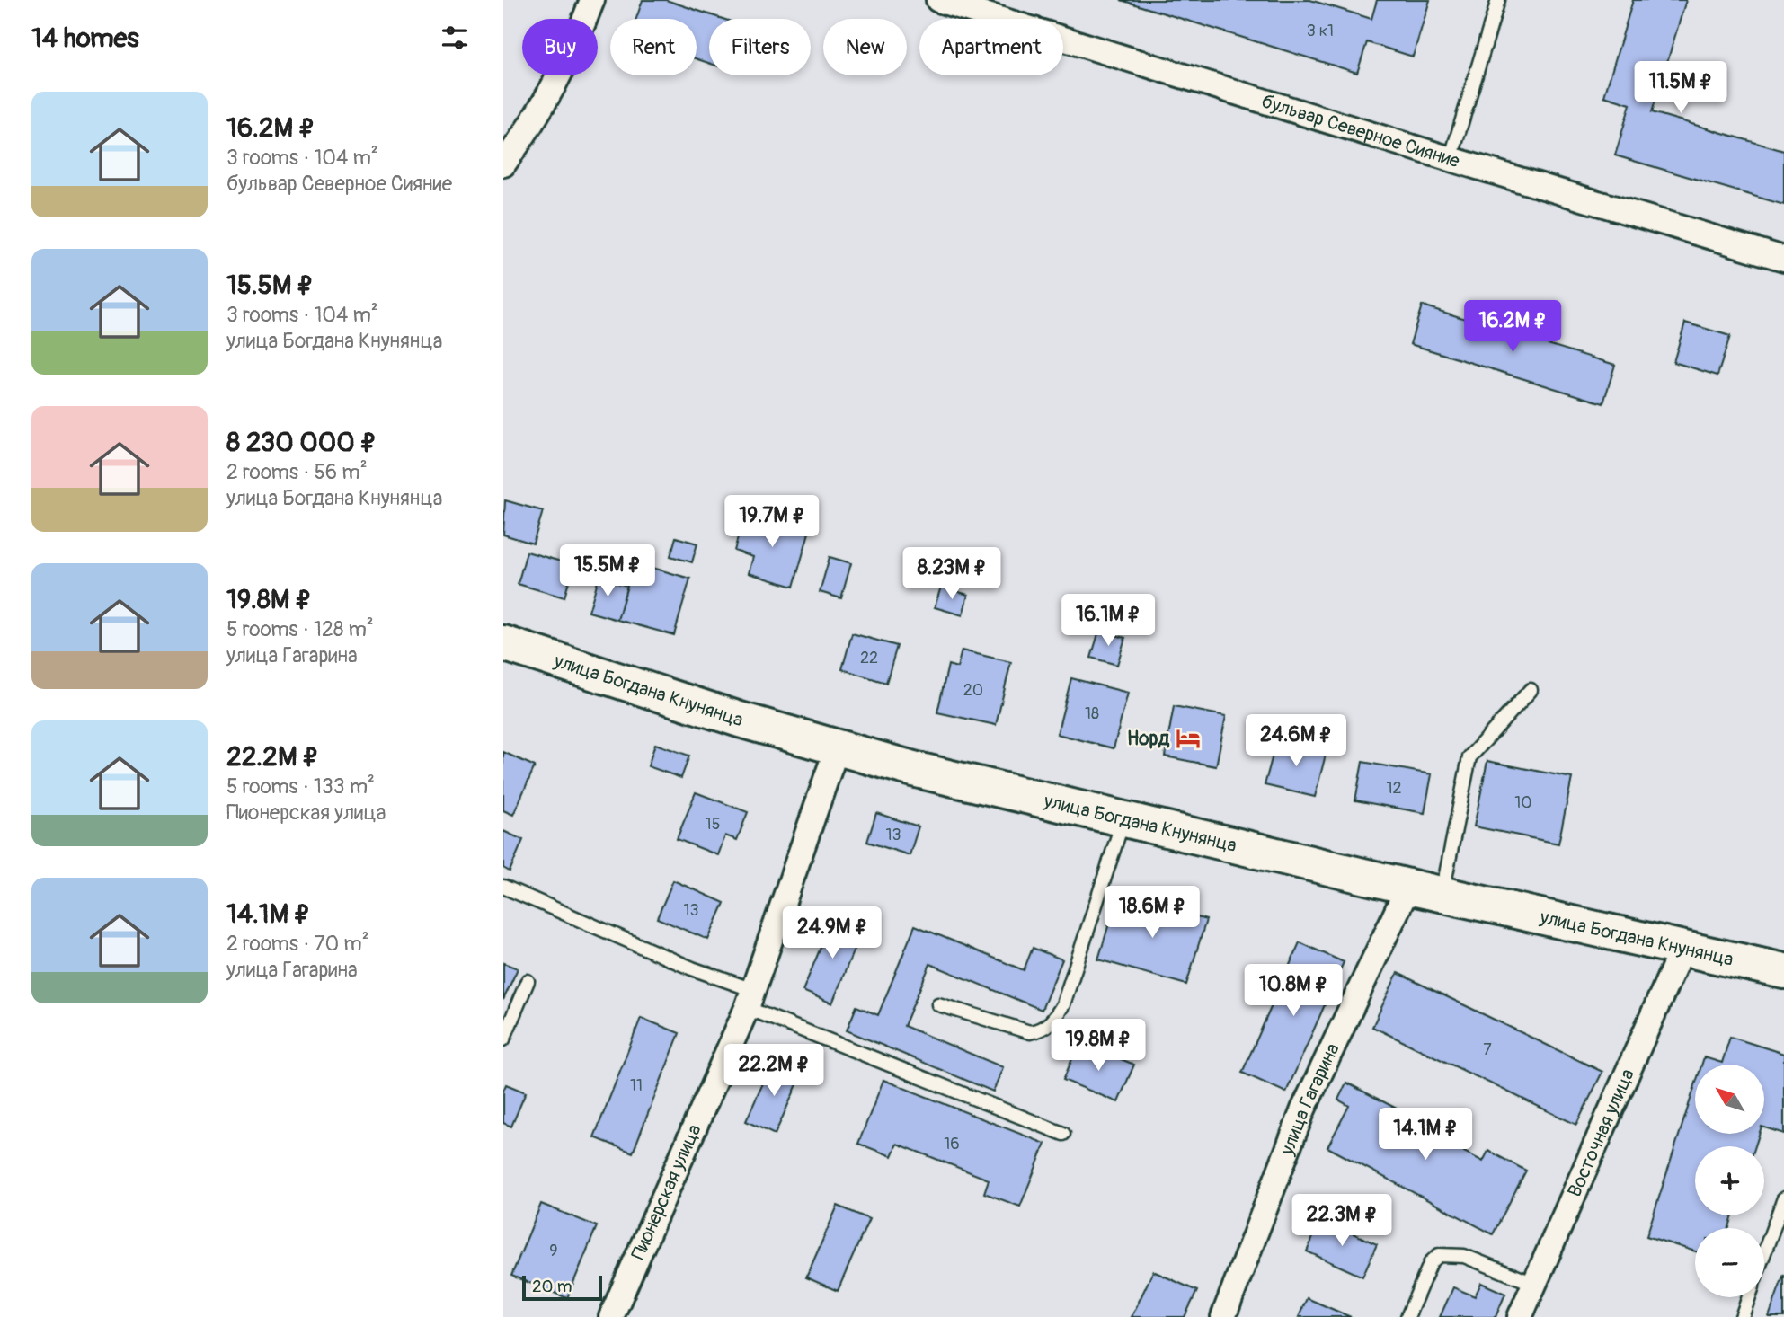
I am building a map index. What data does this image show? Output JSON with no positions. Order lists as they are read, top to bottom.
{
  "streets": {
    "main road": ["улица Богдана Кнунянца"],
    "street": [
      "бульвар Северное Сияние",
      "улица Гагарина",
      "Восточная улица",
      "Пионерская улица"
    ]
  },
  "crossings": [
    ["улица Богдана Кнунянца", "улица Гагарина"],
    ["улица Богдана Кнунянца", "Восточная улица"],
    ["улица Богдана Кнунянца", "Пионерская улица"]
  ],
  "places": {
    "hotel": ["Норд"]
  },
  "house_numbers": [
    "3 к1",
    "22",
    "20",
    "18",
    "12",
    "10",
    "15",
    "13",
    "13",
    "7",
    "11",
    "16",
    "9"
  ],
  "scale_bar": "20 m",
  "north": "top left",
  "page": {
    "heading": "14 homes",
    "chip": [
      "Buy",
      "Rent",
      "Filters",
      "New",
      "Apartment"
    ],
    "price": [
      "11.5M ₽",
      "16.2M ₽",
      "19.7M ₽",
      "15.5M ₽",
      "8.23M ₽",
      "16.1M ₽",
      "24.6M ₽",
      "18.6M ₽",
      "24.9M ₽",
      "10.8M ₽",
      "19.8M ₽",
      "22.2M ₽",
      "14.1M ₽",
      "22.3M ₽"
    ],
    "list": [
      {
        "name": "16.2M ₽",
        "note": "3 rooms · 104 m² · бульвар Северное Сияние"
      },
      {
        "name": "15.5M ₽",
        "note": "3 rooms · 104 m² · улица Богдана Кнунянца"
      },
      {
        "name": "8 230 000 ₽",
        "note": "2 rooms · 56 m² · улица Богдана Кнунянца"
      },
      {
        "name": "19.8M ₽",
        "note": "5 rooms · 128 m² · улица Гагарина"
      },
      {
        "name": "22.2M ₽",
        "note": "5 rooms · 133 m² · Пионерская улица"
      },
      {
        "name": "14.1M ₽",
        "note": "2 rooms · 70 m² · улица Гагарина"
      }
    ],
    "map_buttons": ["+", "−"],
    "scale": "20 m"
  }
}
